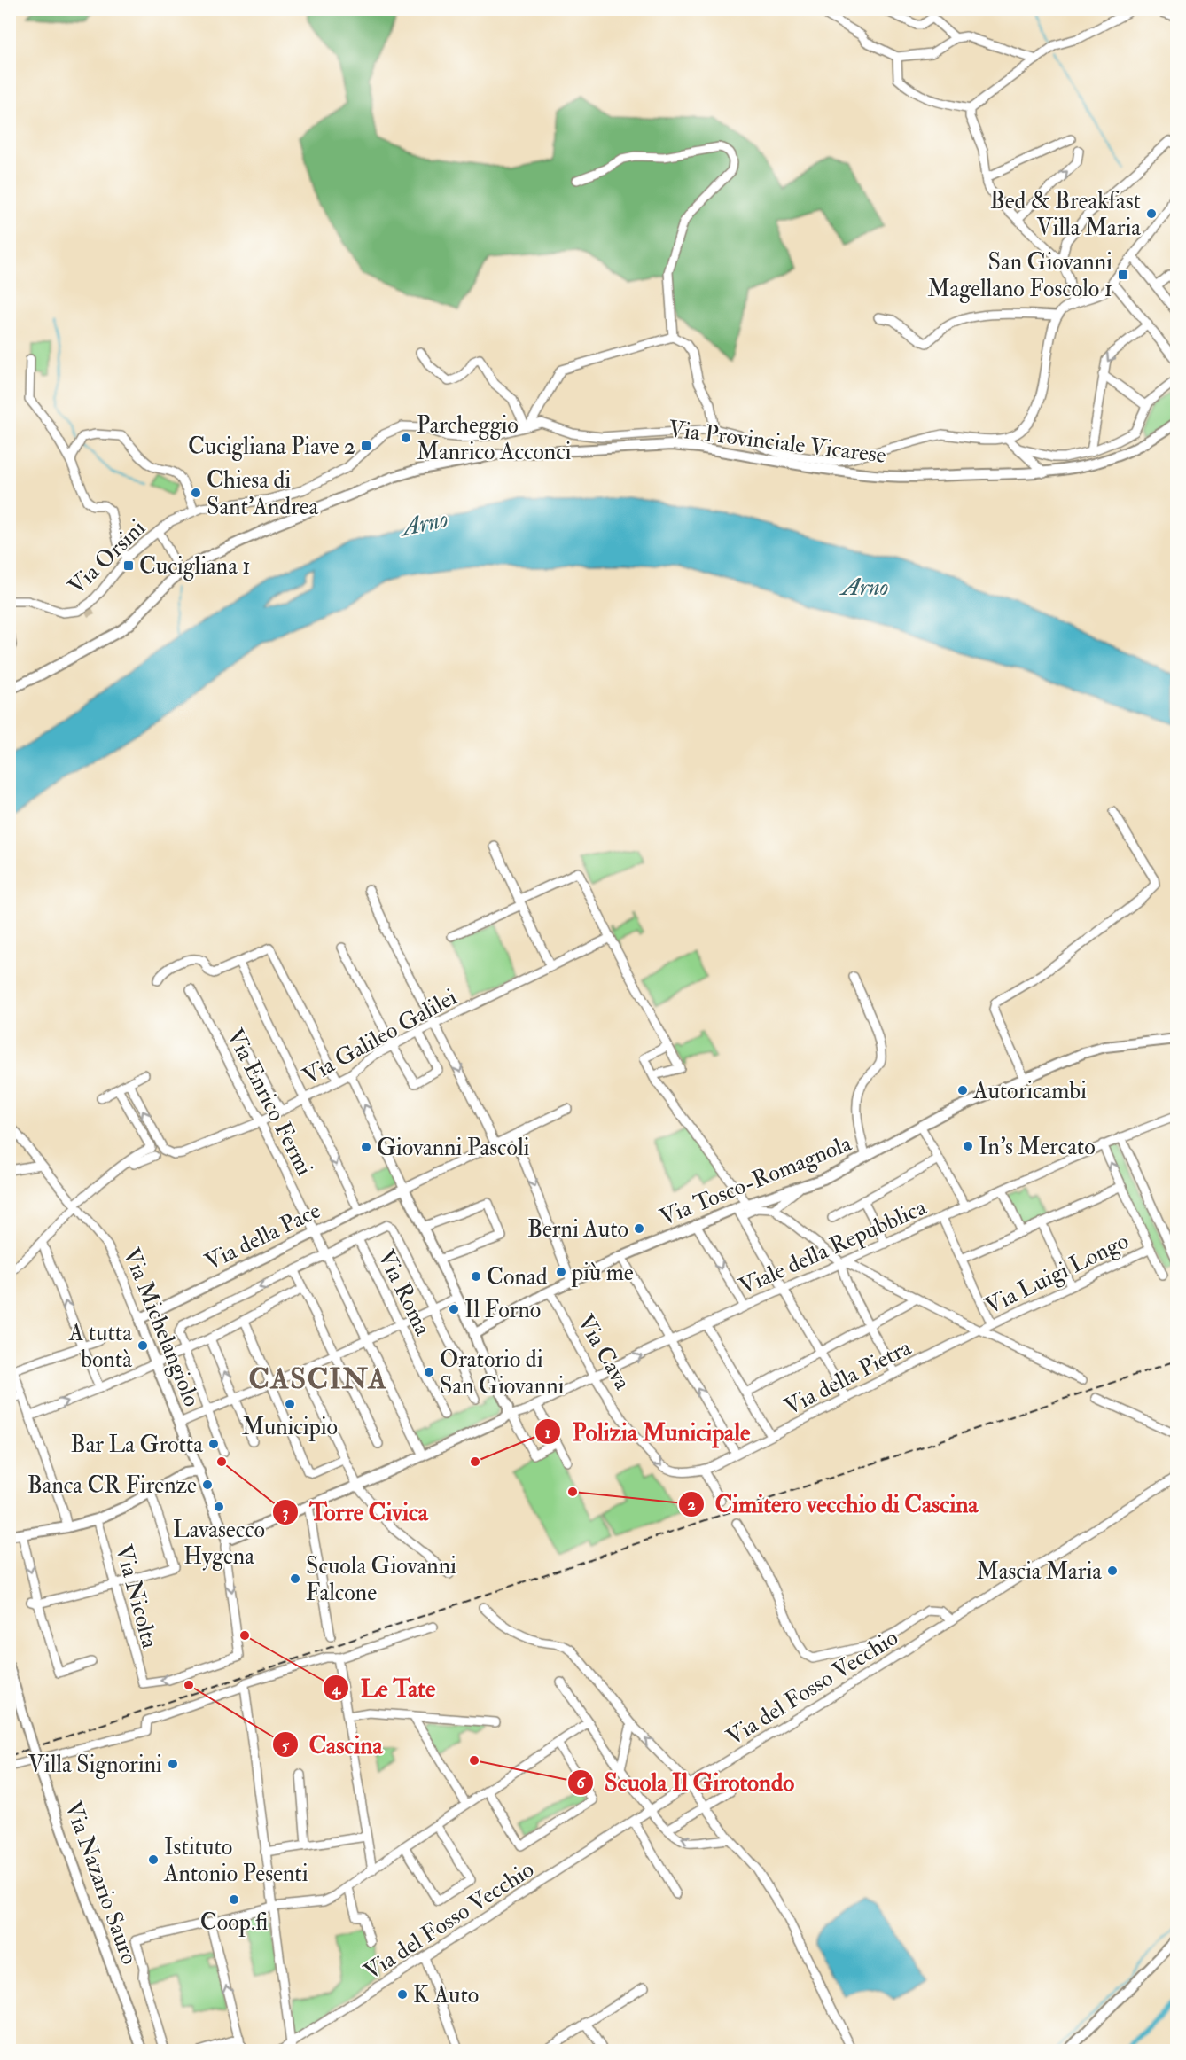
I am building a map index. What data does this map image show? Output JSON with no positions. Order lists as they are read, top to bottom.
{
  "streets": {
    "main road": [
      "Via Provinciale Vicarese",
      "Via Tosco-Romagnola",
      "Via della Pace",
      "Via Michelangiolo",
      "Via Nazario Sauro"
    ],
    "street": [
      "Via Orsini",
      "Via Galileo Galilei",
      "Via Enrico Fermi",
      "Viale della Repubblica",
      "Via Luigi Longo",
      "Via Roma",
      "Via Cava",
      "Via della Pietra",
      "Via Nicolta",
      "Via del Fosso Vecchio"
    ]
  },
  "crossings": [
    ["Via Galileo Galilei", "Via Enrico Fermi"],
    ["Via Galileo Galilei", "Via Michelangiolo"],
    ["Via Enrico Fermi", "Via della Pace"],
    ["Via Tosco-Romagnola", "Via Cava"],
    ["Via della Pace", "Via Michelangiolo"],
    ["Viale della Repubblica", "Via Cava"],
    ["Via Luigi Longo", "Via della Pietra"],
    ["Via Michelangiolo", "Via Nicolta"],
    ["Via Cava", "Via della Pietra"]
  ],
  "districts": ["CASCINA"],
  "water": ["Arno"],
  "places": {
    "other": [
      "Bed & Breakfast Villa Maria",
      "Parcheggio Manrico Acconci",
      "Chiesa di Sant'Andrea",
      "Autoricambi",
      "In's Mercato",
      "Giovanni Pascoli",
      "Berni Auto",
      "più me",
      "Conad",
      "Il Forno",
      "A tutta bontà",
      "Oratorio di San Giovanni",
      "Municipio",
      "Bar La Grotta",
      "Torre Civica",
      "Polizia Municipale",
      "Banca CR Firenze",
      "Cimitero vecchio di Cascina",
      "Lavasecco Hygena",
      "Mascia Maria",
      "Scuola Giovanni Falcone",
      "Le Tate",
      "Cascina",
      "Scuola Il Girotondo",
      "Villa Signorini",
      "Istituto Antonio Pesenti",
      "Coop.fi",
      "K Auto"
    ],
    "transit": ["San Giovanni Magellano Foscolo 1", "Cucigliana Piave 2", "Cucigliana 1"]
  }
}
